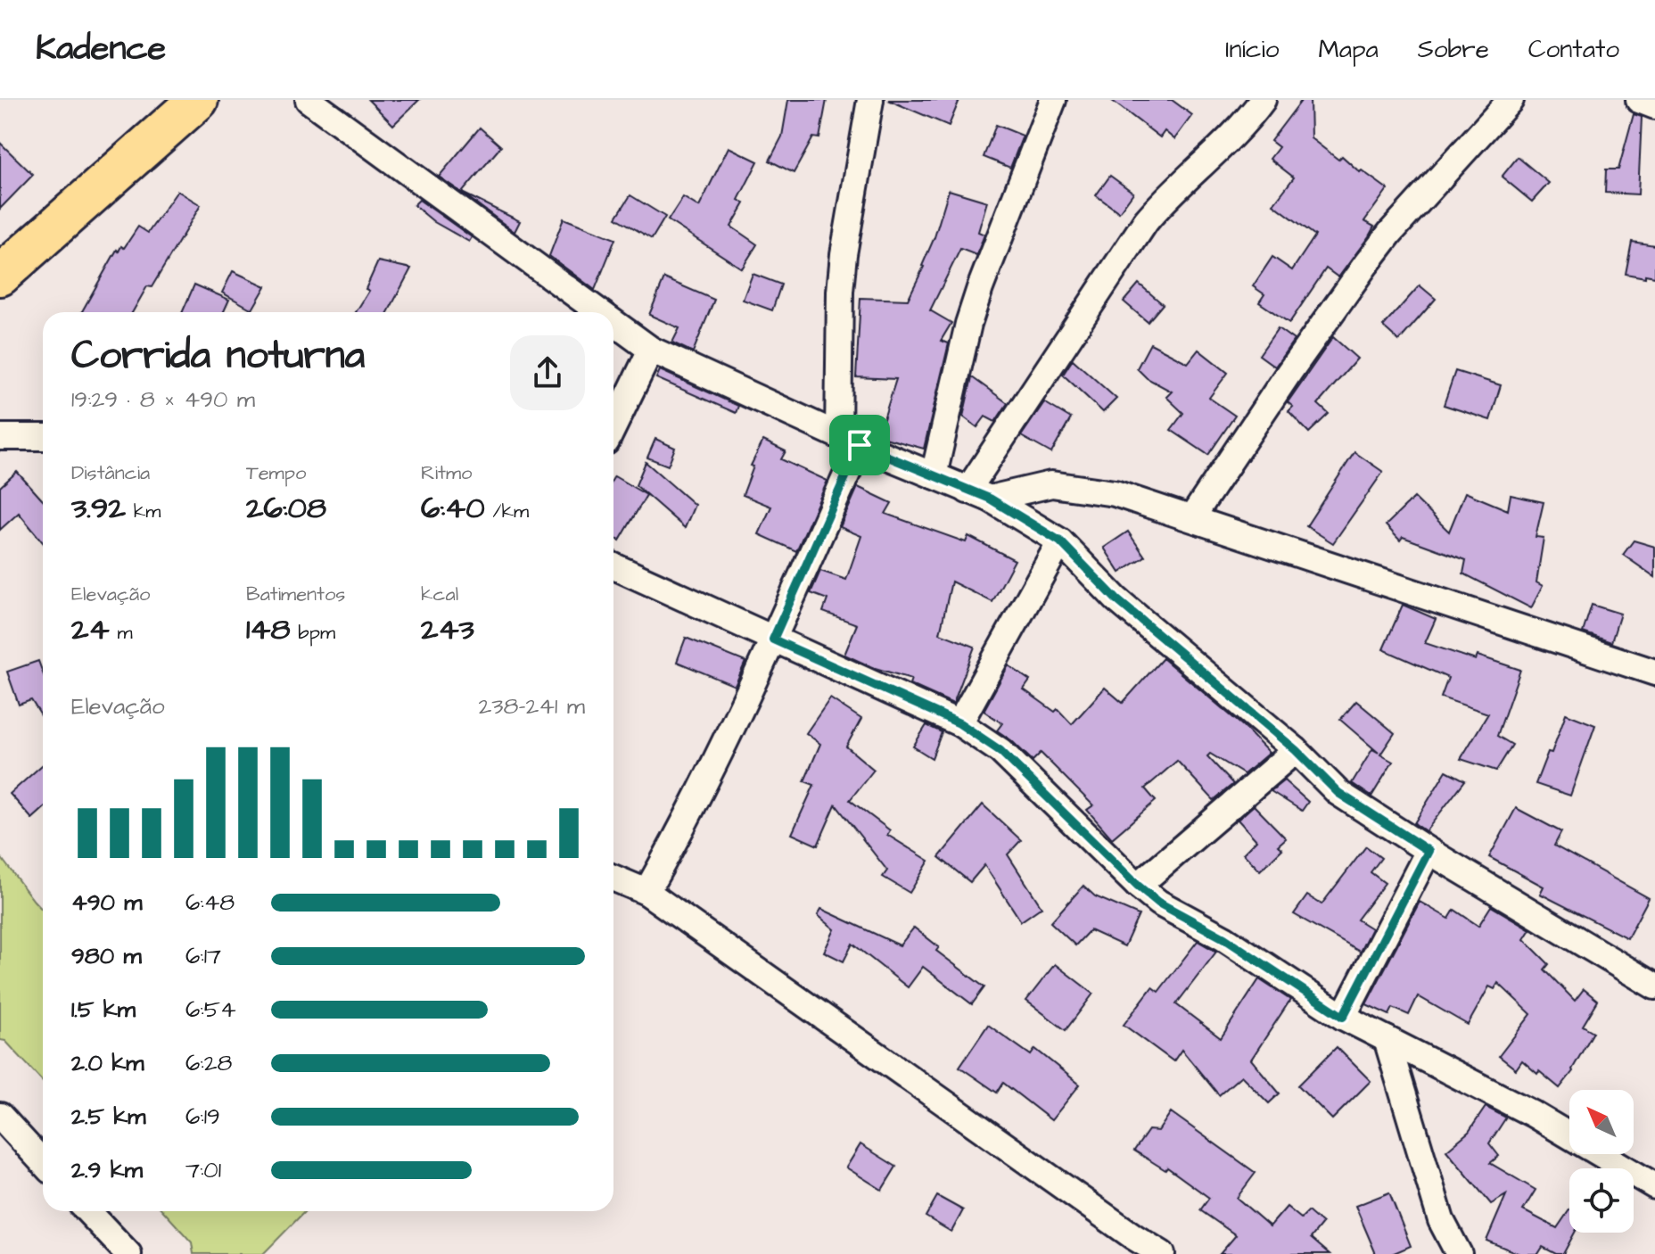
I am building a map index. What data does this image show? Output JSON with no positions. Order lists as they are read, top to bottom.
{
  "north": "top left",
  "page": {
    "header": "Kadence",
    "nav": [
      "Início",
      "Mapa",
      "Sobre",
      "Contato"
    ],
    "heading": ["Corrida noturna", "19:29 · 8 × 490 m"],
    "stats": [
      ["Distância", "3.92 km"],
      ["Tempo", "26:08"],
      ["Ritmo", "6:40 /km"],
      ["Elevação", "24 m"],
      ["Batimentos", "148 bpm"],
      ["kcal", "243"]
    ],
    "chart": ["Elevação", "238–241 m"],
    "list": [
      {
        "name": "490 m",
        "note": "6:48"
      },
      {
        "name": "980 m",
        "note": "6:17"
      },
      {
        "name": "1.5 km",
        "note": "6:54"
      },
      {
        "name": "2.0 km",
        "note": "6:28"
      },
      {
        "name": "2.5 km",
        "note": "6:19"
      },
      {
        "name": "2.9 km",
        "note": "7:01"
      }
    ]
  }
}
